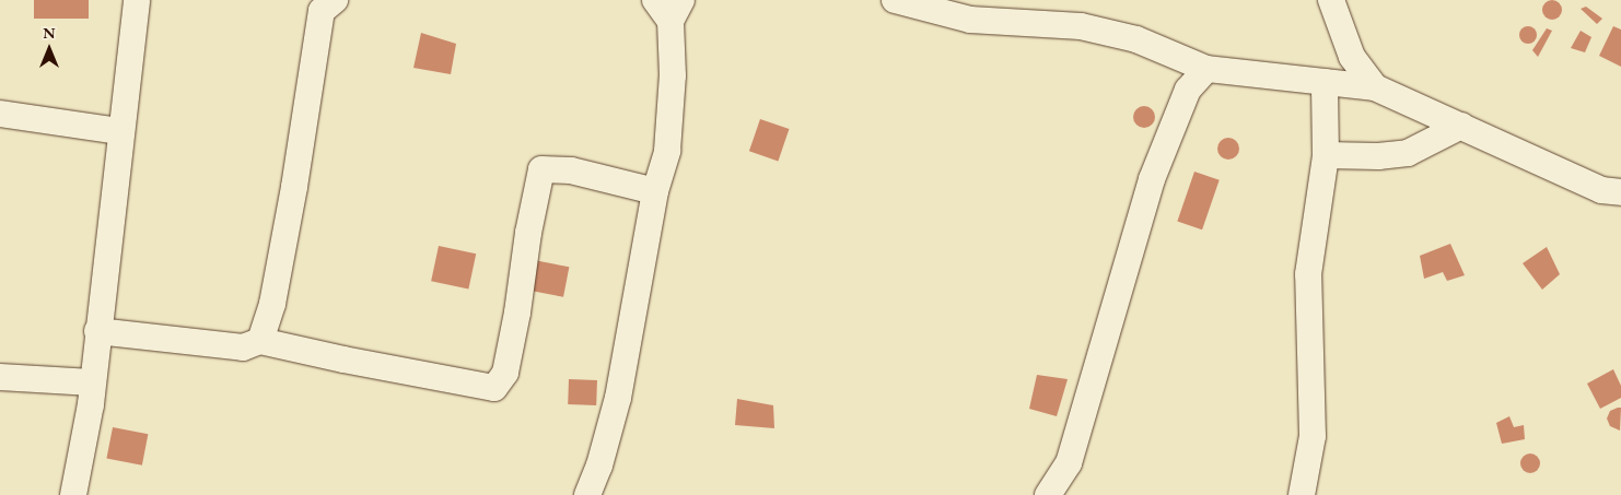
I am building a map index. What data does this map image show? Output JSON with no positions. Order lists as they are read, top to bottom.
{
  "north": "top"
}
